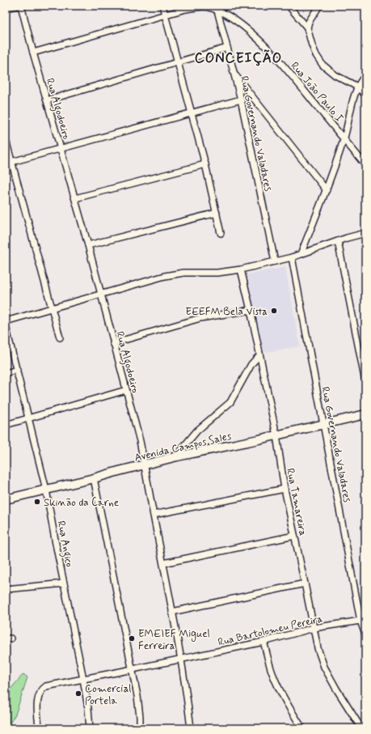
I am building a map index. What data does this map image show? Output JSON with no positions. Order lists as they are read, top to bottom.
{
  "streets": {
    "street": [
      "Rua João Paulo I",
      "Rua Algodoeiro",
      "Rua Governando Valadares",
      "Avenida Campos Sales",
      "Rua Tamareira",
      "Rua Angico",
      "Rua Bartolomeu Pereira"
    ]
  },
  "crossings": [
    ["Rua João Paulo I", "Rua Algodoeiro"],
    ["Rua João Paulo I", "Rua Governando Valadares"],
    ["Rua Algodoeiro", "Avenida Campos Sales"],
    ["Rua Algodoeiro", "Rua Bartolomeu Pereira"],
    ["Rua Governando Valadares", "Avenida Campos Sales"],
    ["Rua Governando Valadares", "Rua Bartolomeu Pereira"],
    ["Avenida Campos Sales", "Rua Tamareira"],
    ["Avenida Campos Sales", "Rua Angico"],
    ["Rua Tamareira", "Rua Bartolomeu Pereira"],
    ["Rua Angico", "Rua Bartolomeu Pereira"]
  ],
  "districts": ["CONCEIÇÃO"],
  "places": [
    "EEEFM Bela Vista",
    "Skinão da Carne",
    "EMEIEF Miguel Ferreira",
    "Comercial Portela"
  ]
}
